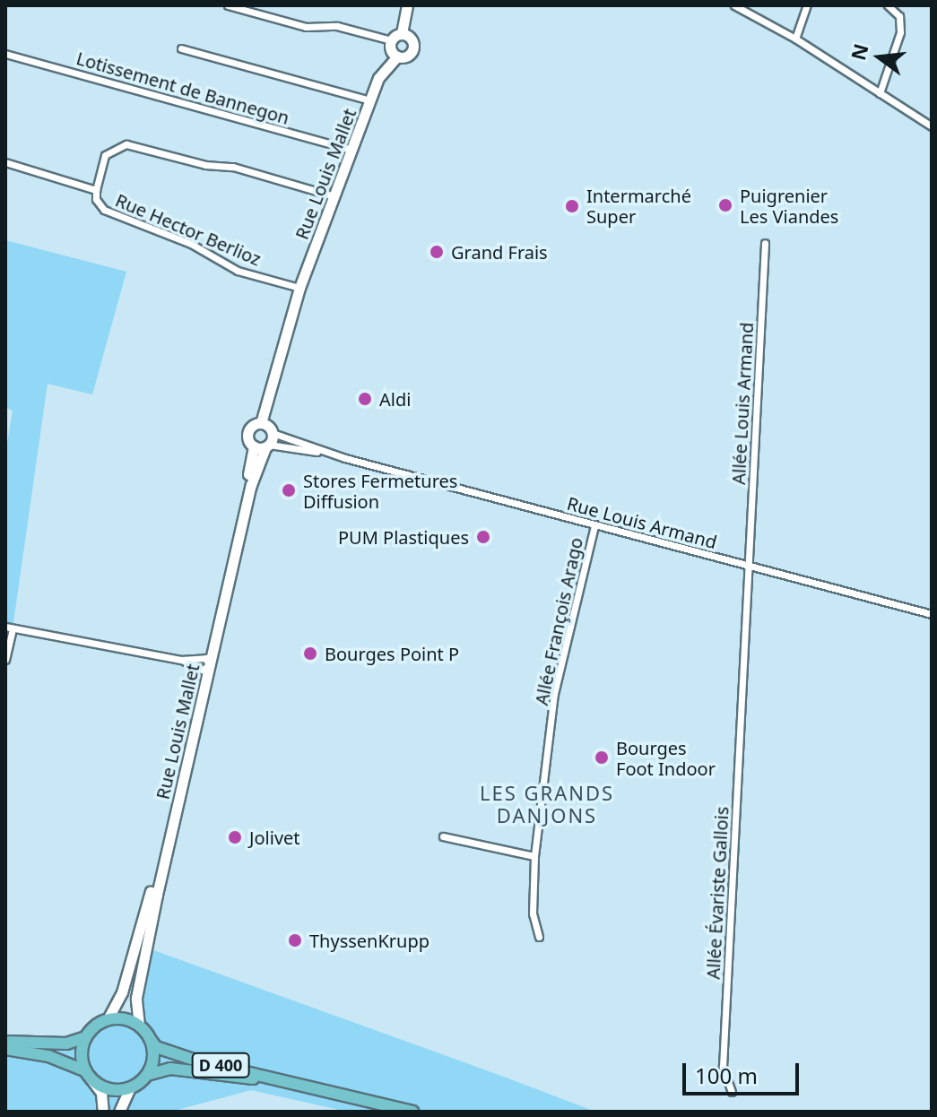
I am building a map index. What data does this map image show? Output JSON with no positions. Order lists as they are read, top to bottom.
{
  "streets": {
    "main road": ["Rue Louis Mallet", "D 400"],
    "street": [
      "Lotissement de Bannegon",
      "Rue Hector Berlioz",
      "Allée Louis Armand",
      "Rue Louis Armand",
      "Allée François Arago",
      "Allée Évariste Gallois"
    ]
  },
  "crossings": [
    ["Lotissement de Bannegon", "Rue Louis Mallet"],
    ["Rue Louis Mallet", "Rue Hector Berlioz"],
    ["Rue Louis Mallet", "Rue Louis Armand"],
    ["Rue Louis Mallet", "D 400"],
    ["Allée Louis Armand", "Rue Louis Armand"],
    ["Allée Louis Armand", "Allée Évariste Gallois"],
    ["Rue Louis Armand", "Allée François Arago"],
    ["Rue Louis Armand", "Allée Évariste Gallois"]
  ],
  "districts": ["LES GRANDS DANJONS"],
  "places": [
    "Puigrenier Les Viandes",
    "Intermarché Super",
    "Grand Frais",
    "Aldi",
    "Stores Fermetures Diffusion",
    "PUM Plastiques",
    "Bourges Point P",
    "Bourges Foot Indoor",
    "Jolivet",
    "ThyssenKrupp"
  ],
  "scale_bar": "100 m",
  "north": "left"
}
